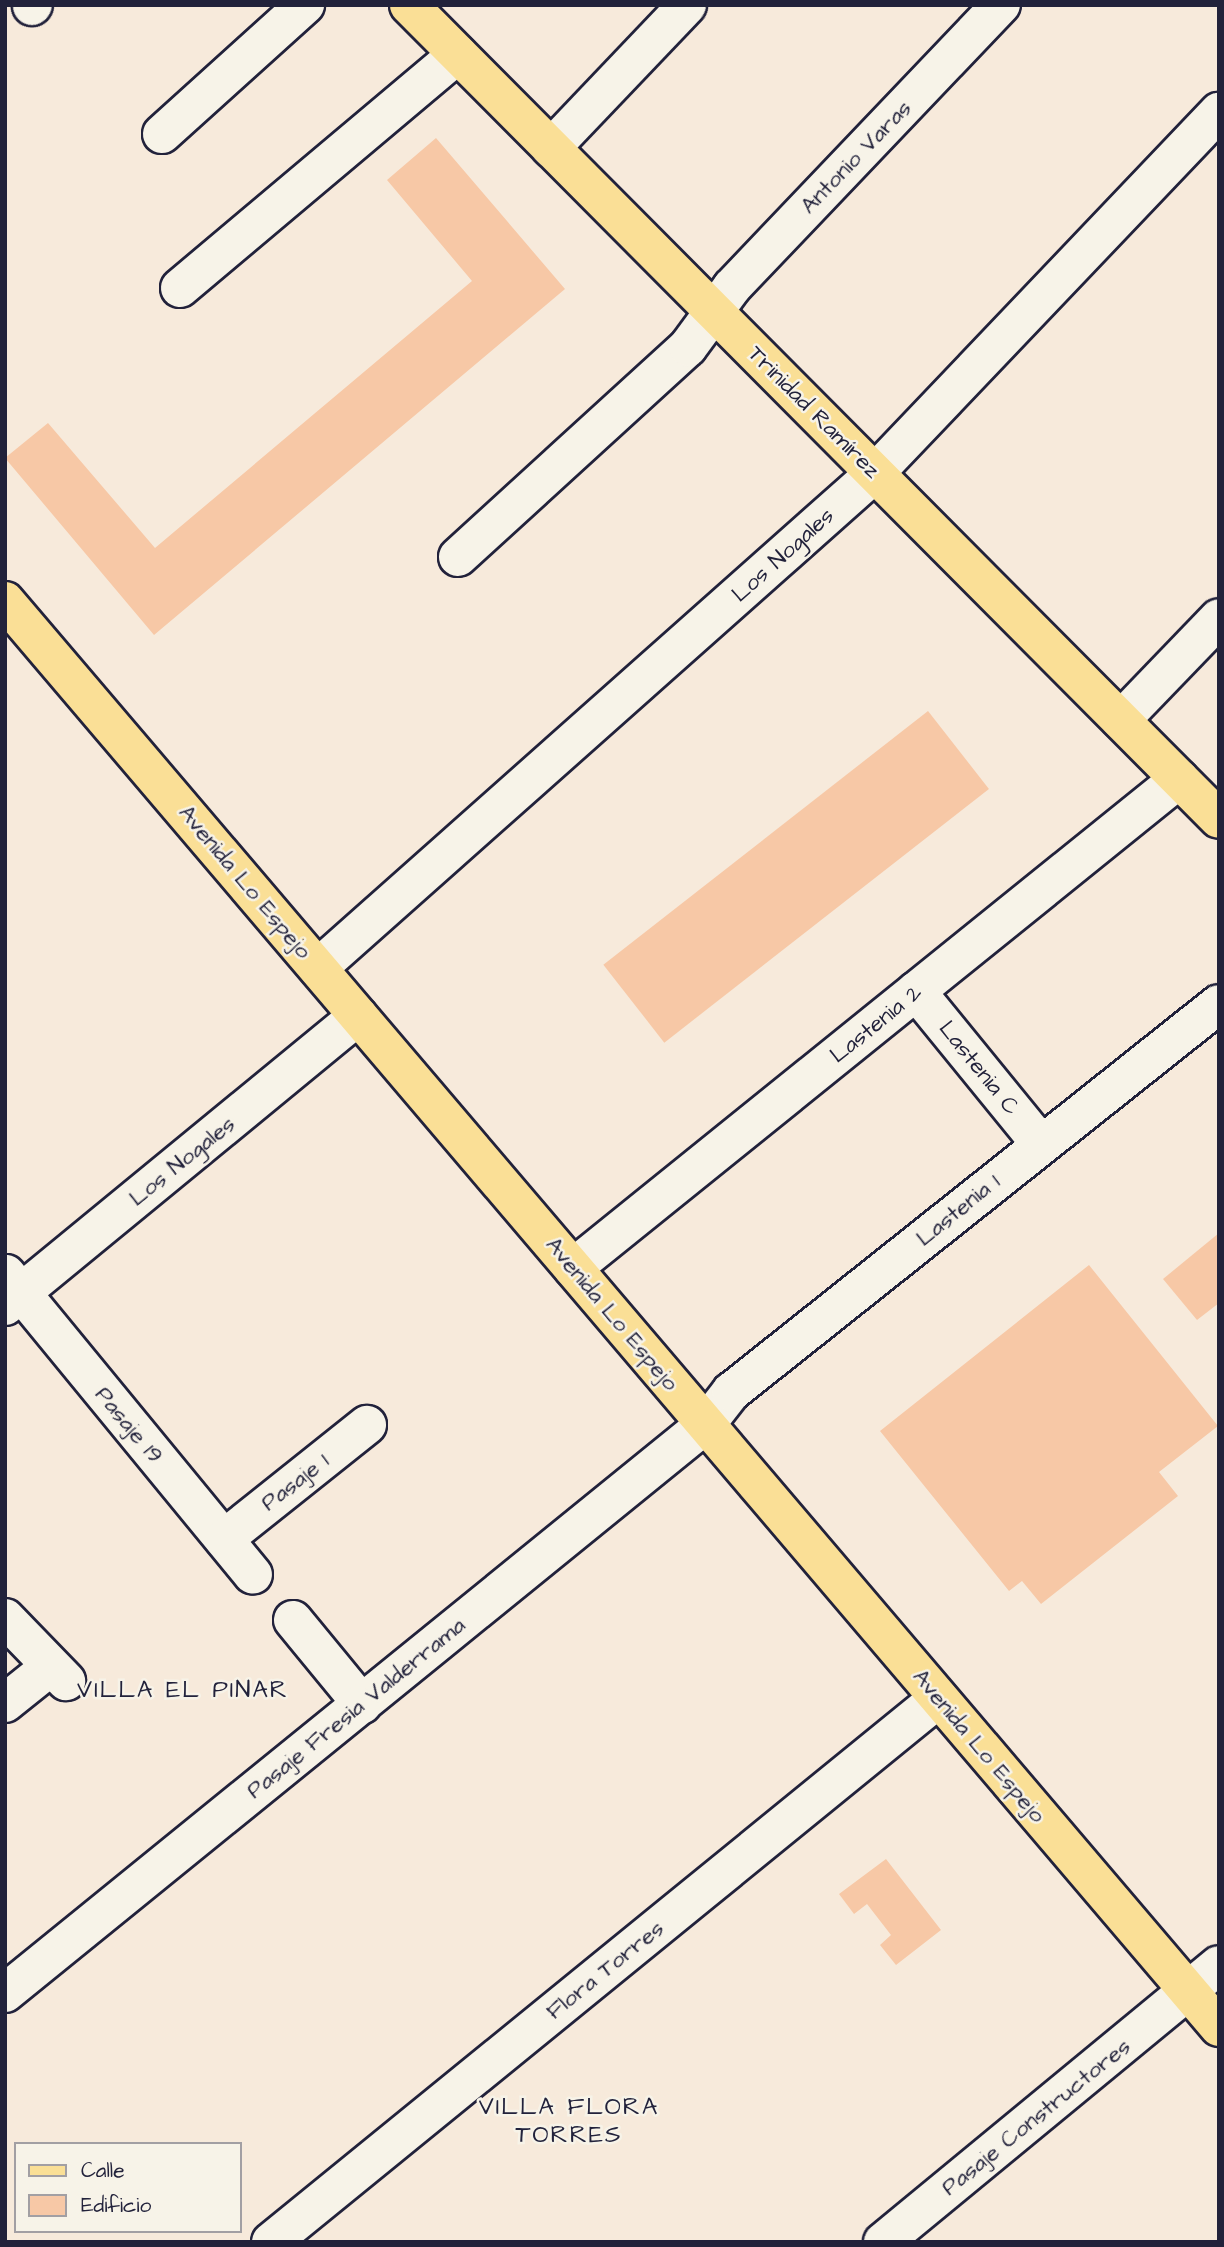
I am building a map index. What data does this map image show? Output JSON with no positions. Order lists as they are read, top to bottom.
{
  "streets": {
    "main road": ["Trinidad Ramírez", "Avenida Lo Espejo"],
    "street": [
      "Antonio Varas",
      "Los Nogales",
      "Lastenia 2",
      "Lastenia C",
      "Lastenia 1",
      "Pasaje 19",
      "Pasaje 1",
      "Pasaje Fresia Valderrama",
      "Flora Torres",
      "Pasaje Constructores"
    ]
  },
  "crossings": [
    ["Antonio Varas", "Trinidad Ramírez"],
    ["Trinidad Ramírez", "Los Nogales"],
    ["Trinidad Ramírez", "Lastenia 2"],
    ["Los Nogales", "Avenida Lo Espejo"],
    ["Los Nogales", "Pasaje 19"],
    ["Avenida Lo Espejo", "Lastenia 2"],
    ["Avenida Lo Espejo", "Lastenia 1"],
    ["Avenida Lo Espejo", "Pasaje Fresia Valderrama"],
    ["Avenida Lo Espejo", "Flora Torres"],
    ["Avenida Lo Espejo", "Pasaje Constructores"],
    ["Lastenia 2", "Lastenia C"],
    ["Lastenia C", "Lastenia 1"],
    ["Lastenia 1", "Pasaje Fresia Valderrama"],
    ["Pasaje 19", "Pasaje 1"]
  ],
  "districts": ["VILLA EL PINAR", "VILLA FLORA TORRES"],
  "legend": ["Calle", "Edificio"]
}
